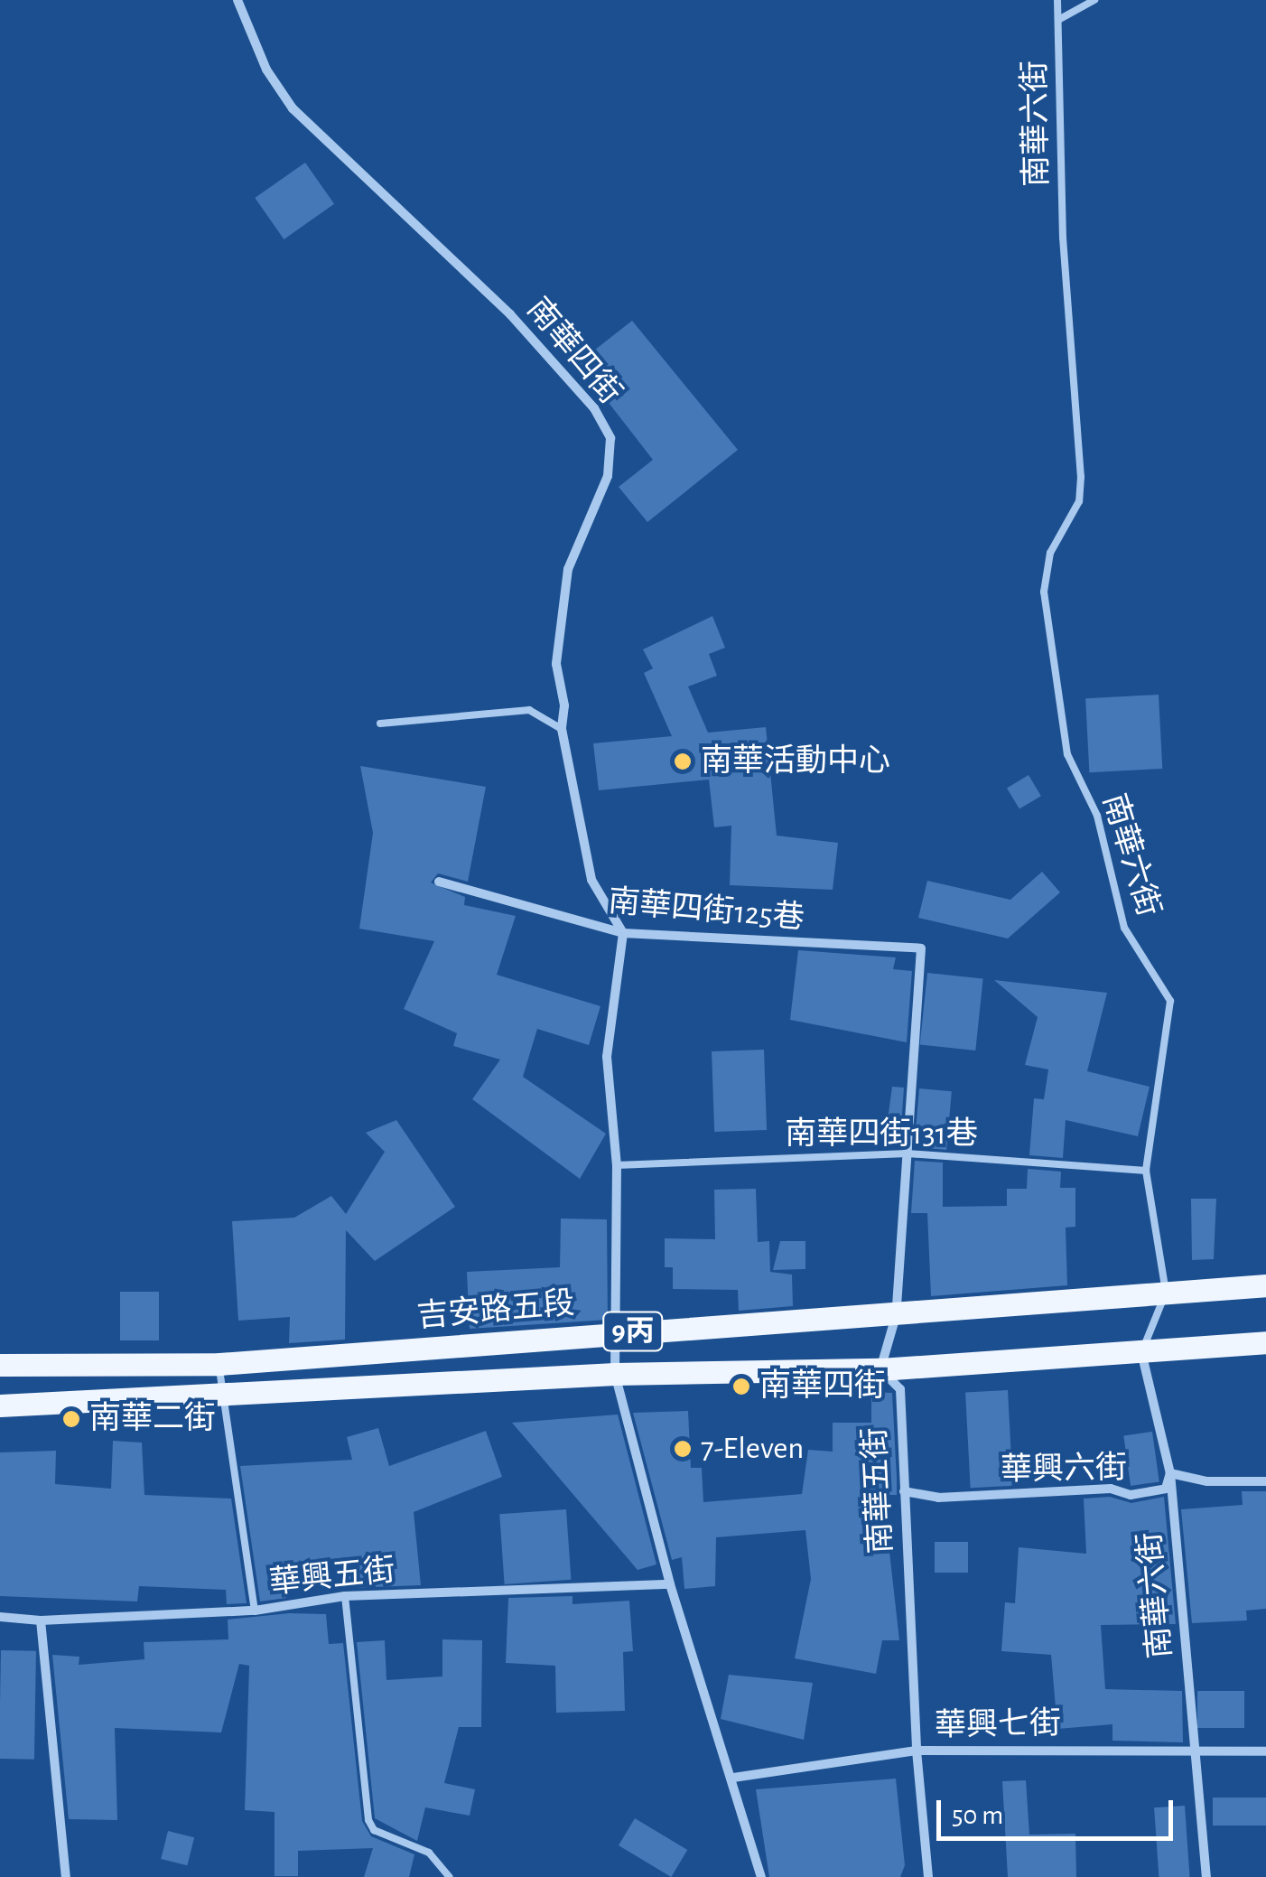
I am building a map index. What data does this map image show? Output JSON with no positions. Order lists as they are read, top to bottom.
{
  "streets": {
    "main road": ["吉安路五段", "9丙"],
    "street": [
      "南華六街",
      "南華四街",
      "南華四街125巷",
      "華興六街",
      "南華五街",
      "華興五街",
      "華興七街"
    ],
    "lane": ["南華四街131巷"]
  },
  "crossings": [
    ["南華六街", "南華四街131巷"],
    ["南華六街", "吉安路五段"],
    ["南華六街", "9丙"],
    ["南華六街", "華興六街"],
    ["南華六街", "華興七街"],
    ["南華四街", "南華四街125巷"],
    ["南華四街125巷", "南華四街131巷"],
    ["9丙", "南華五街"],
    ["華興六街", "南華五街"],
    ["南華五街", "華興七街"]
  ],
  "places": [
    "南華活動中心",
    "南華四街",
    "南華二街",
    "7-Eleven"
  ],
  "scale_bar": "50 m"
}
